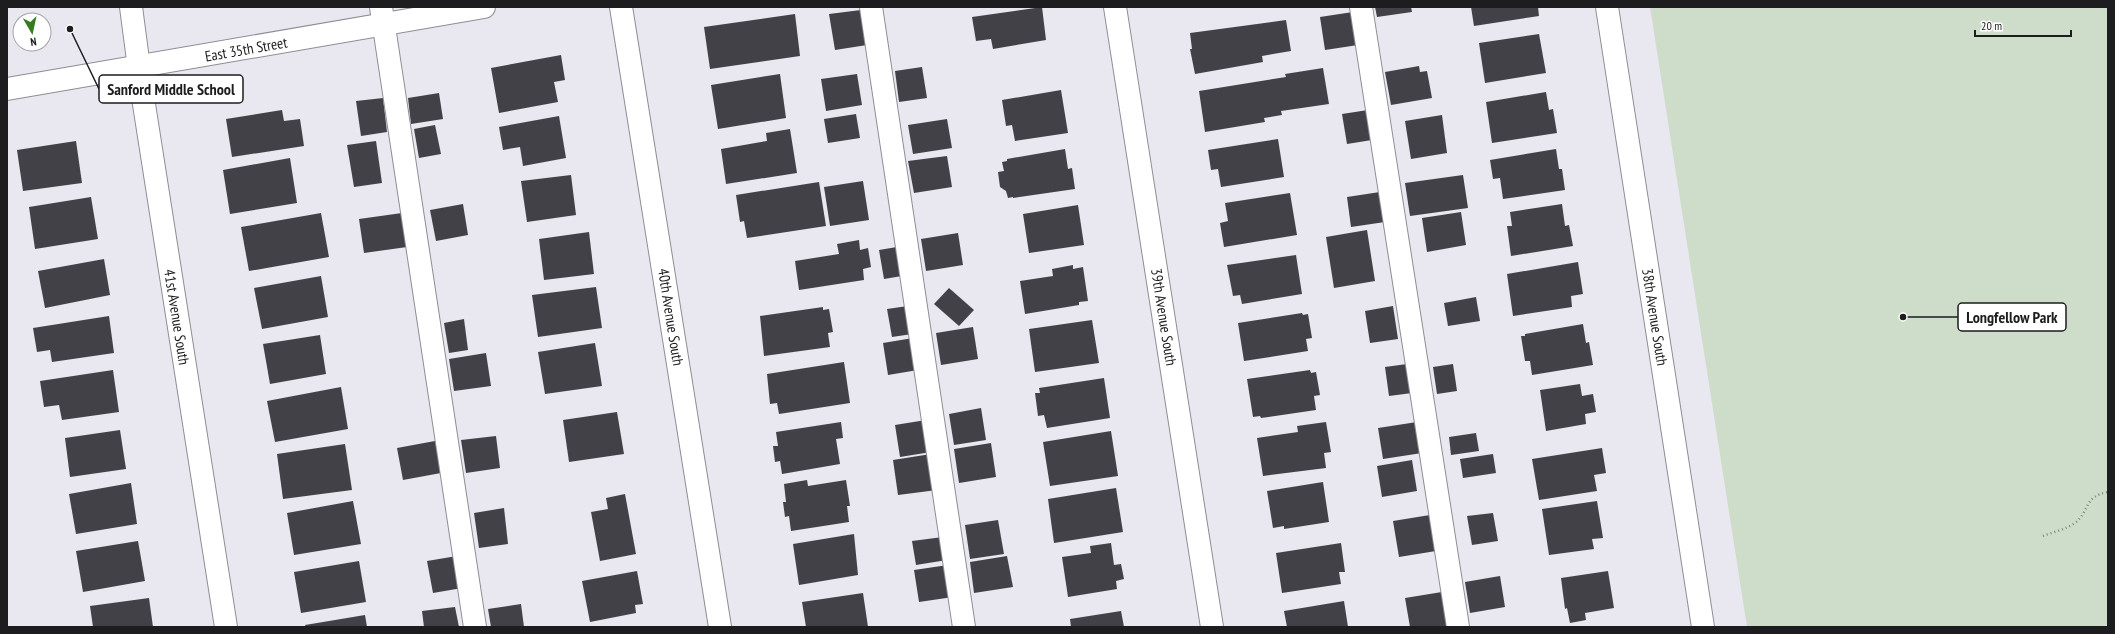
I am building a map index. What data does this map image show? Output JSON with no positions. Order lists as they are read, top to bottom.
{
  "streets": {
    "street": [
      "East 35th Street",
      "41st Avenue South",
      "40th Avenue South",
      "39th Avenue South",
      "38th Avenue South"
    ]
  },
  "crossings": [
    ["East 35th Street", "41st Avenue South"]
  ],
  "places": ["Sanford Middle School", "Longfellow Park"],
  "scale_bar": "20 m",
  "north": "bottom"
}
